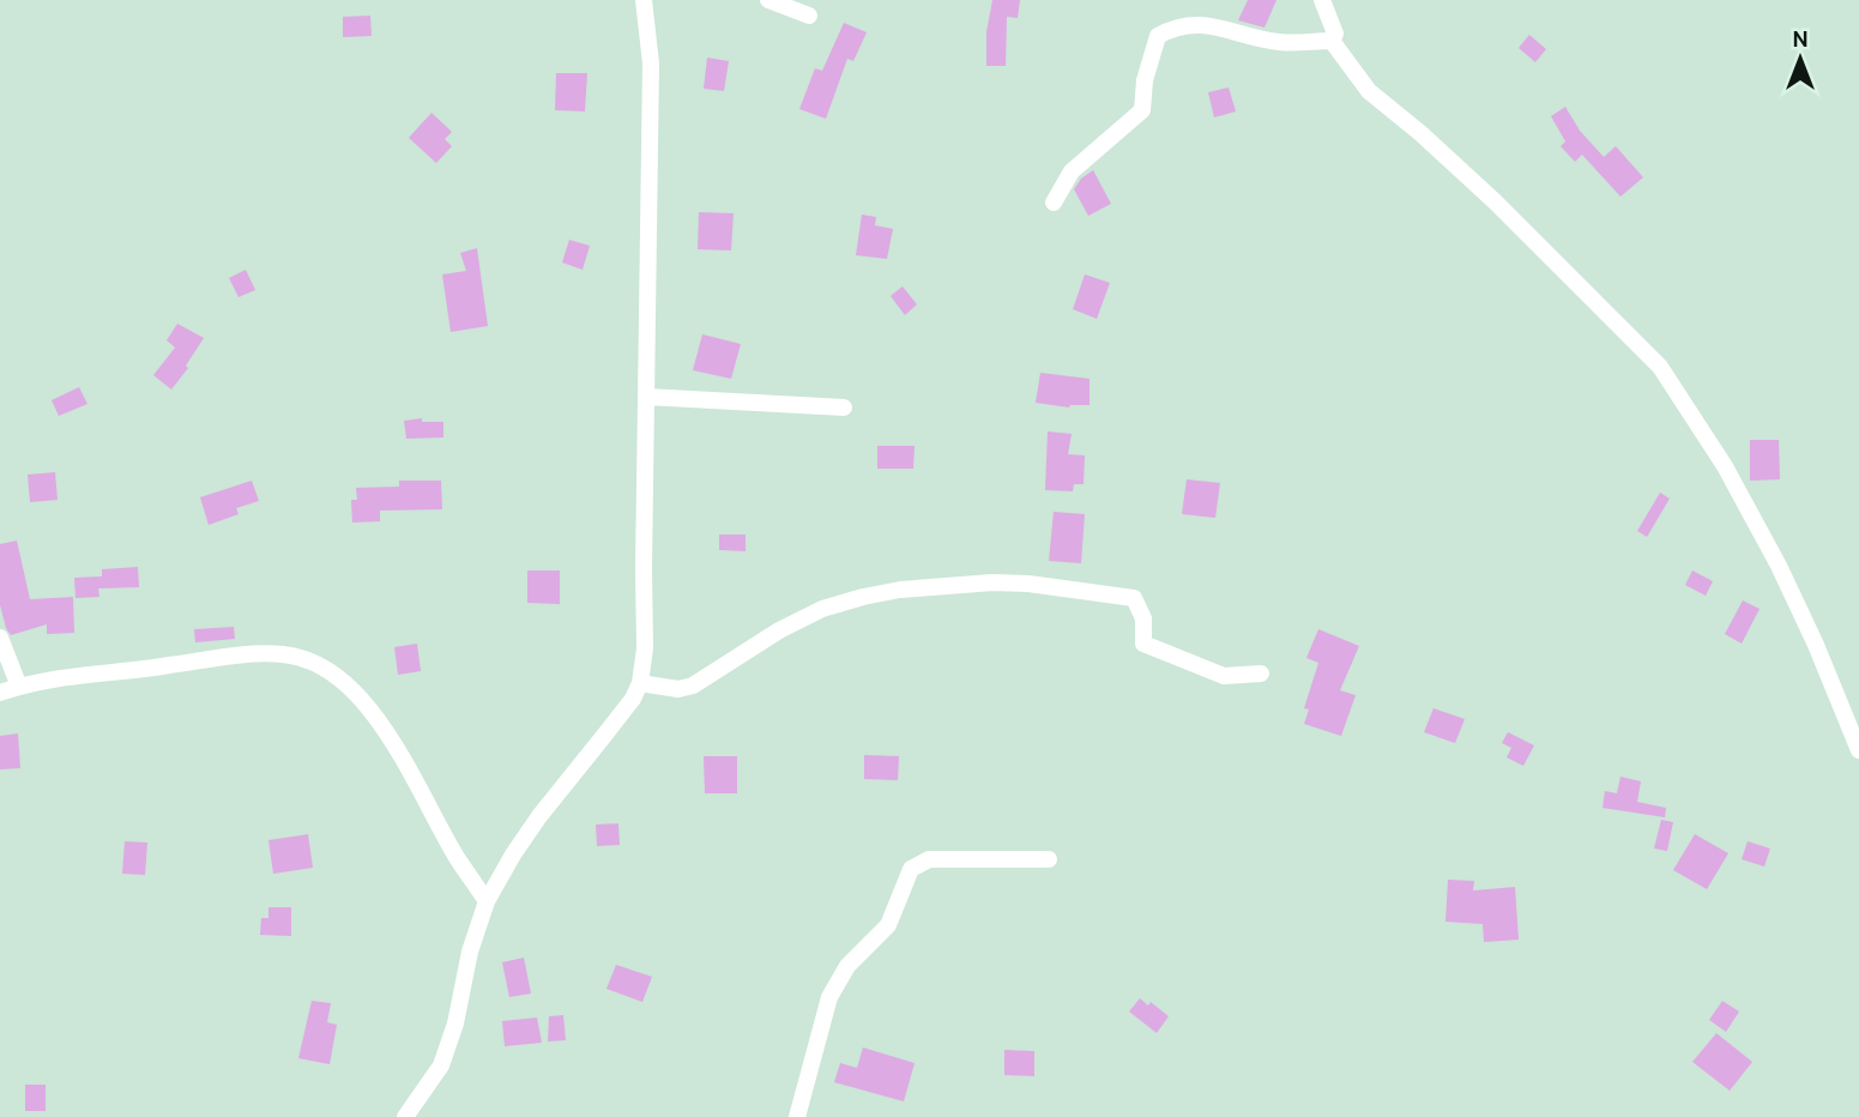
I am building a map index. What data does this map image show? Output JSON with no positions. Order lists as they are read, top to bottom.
{
  "north": "top"
}
